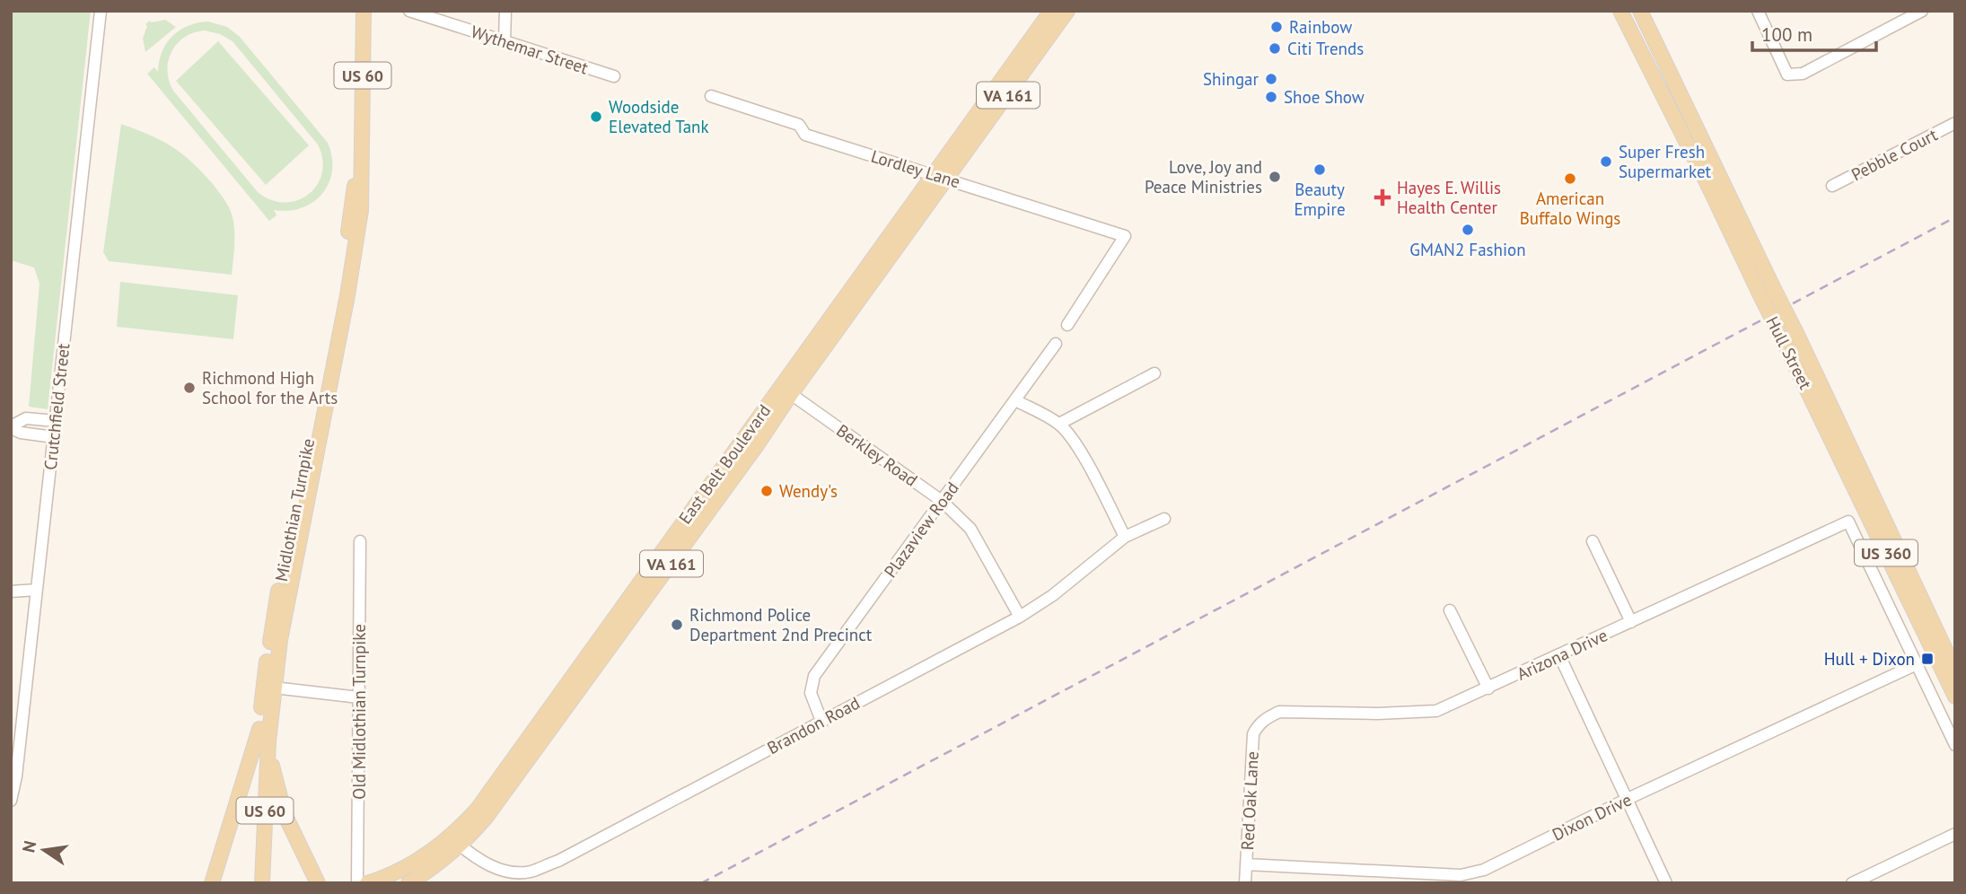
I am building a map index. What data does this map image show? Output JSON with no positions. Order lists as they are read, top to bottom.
{
  "streets": {
    "main road": [
      "US 60",
      "VA 161",
      "Hull Street",
      "East Belt Boulevard",
      "Midlothian Turnpike",
      "US 360"
    ],
    "street": [
      "Wythemar Street",
      "Pebble Court",
      "Lordley Lane",
      "Crutchfield Street",
      "Berkley Road",
      "Plazaview Road",
      "Arizona Drive",
      "Old Midlothian Turnpike",
      "Brandon Road",
      "Red Oak Lane",
      "Dixon Drive"
    ]
  },
  "crossings": [
    ["Lordley Lane", "East Belt Boulevard"],
    ["Berkley Road", "East Belt Boulevard"],
    ["Berkley Road", "Plazaview Road"],
    ["Berkley Road", "Brandon Road"],
    ["East Belt Boulevard", "Brandon Road"],
    ["Plazaview Road", "Brandon Road"],
    ["Arizona Drive", "Red Oak Lane"],
    ["Arizona Drive", "Dixon Drive"],
    ["Red Oak Lane", "Dixon Drive"]
  ],
  "places": {
    "other": [
      "Rainbow",
      "Citi Trends",
      "Shingar",
      "Shoe Show",
      "Woodside Elevated Tank",
      "Super Fresh Supermarket",
      "Beauty Empire",
      "Love, Joy and Peace Ministries",
      "American Buffalo Wings",
      "GMAN2 Fashion",
      "Richmond High School for the Arts",
      "Wendy's",
      "Richmond Police Department 2nd Precinct"
    ],
    "health": ["Hayes E. Willis Health Center"],
    "transit": ["Hull + Dixon"]
  },
  "scale_bar": "100 m",
  "north": "left"
}
